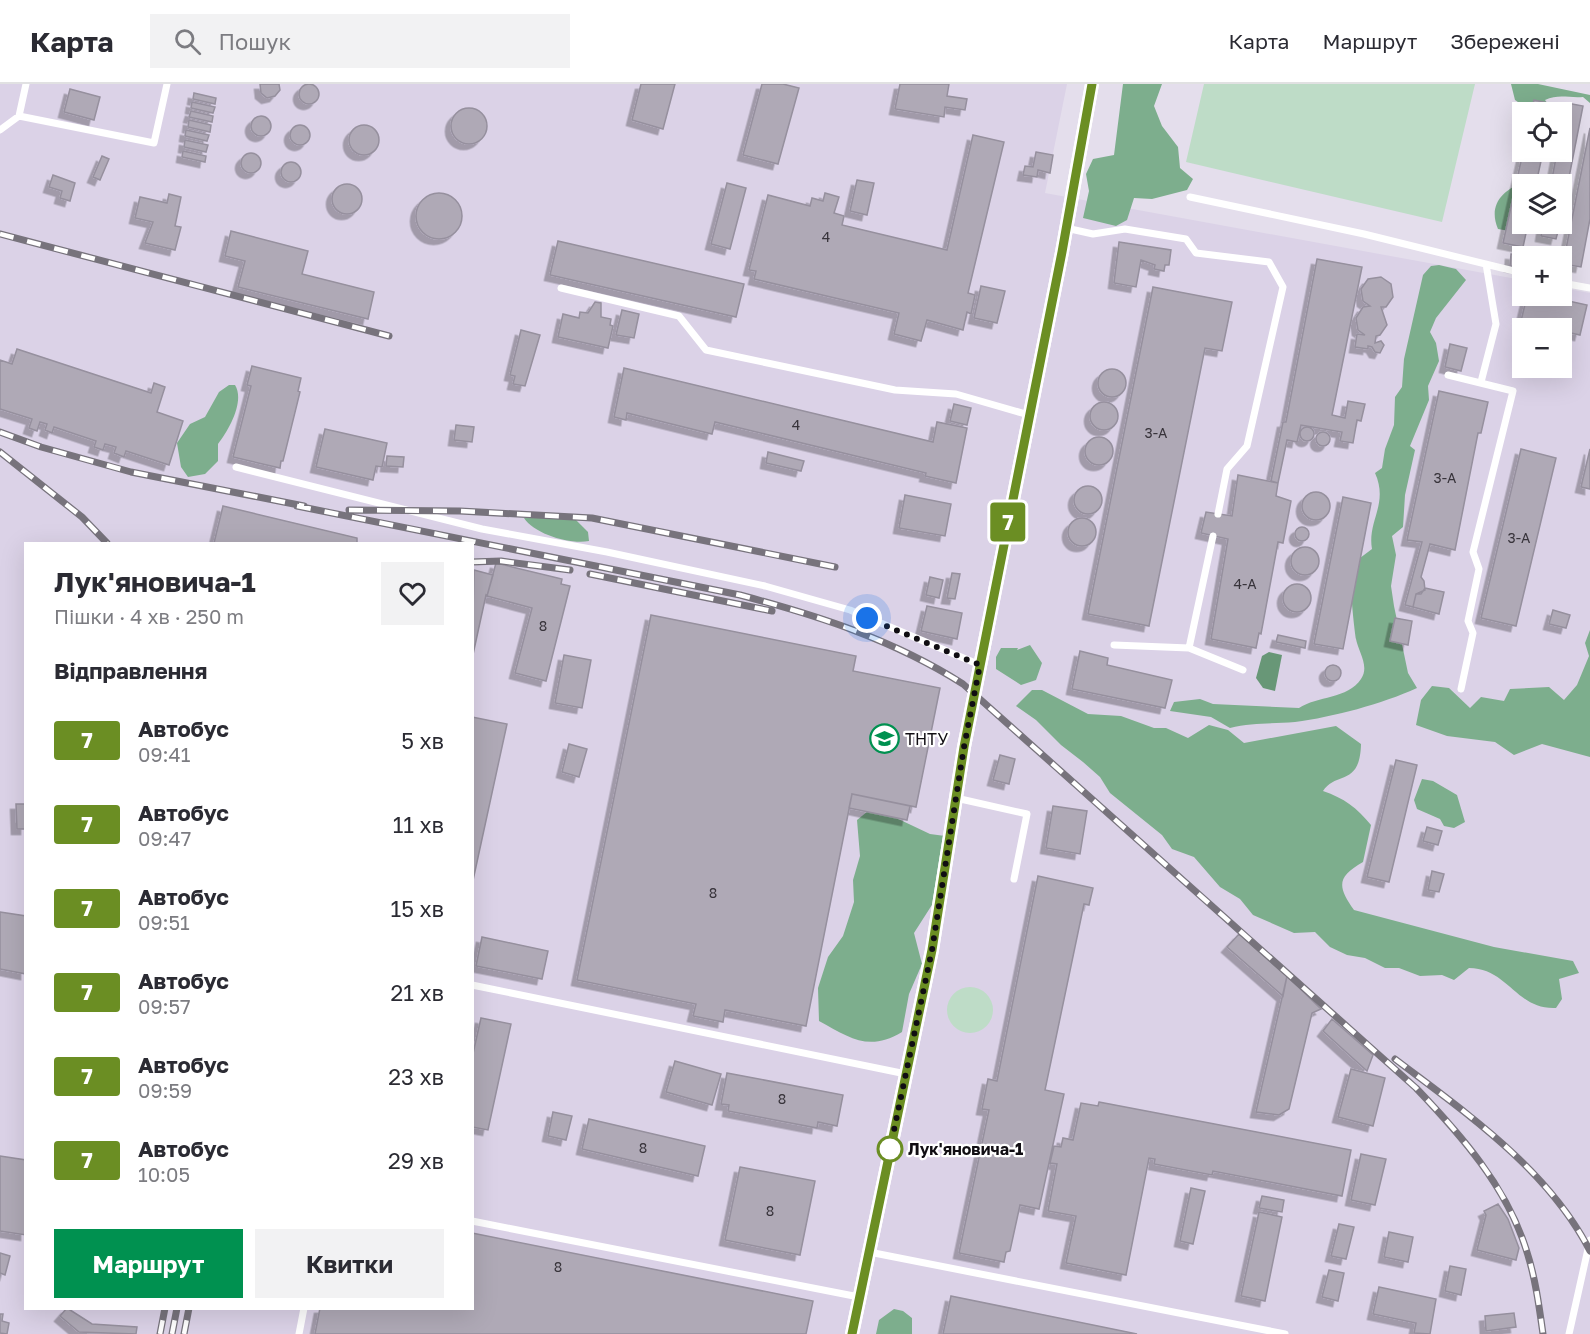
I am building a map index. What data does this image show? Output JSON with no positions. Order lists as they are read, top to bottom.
{
  "places": {
    "school or university": ["ТНТУ"],
    "other": ["Лук'яновича-1"]
  },
  "lines": ["bus line 7"],
  "house_numbers": [
    "4",
    "4",
    "3-А",
    "3-А",
    "3-А",
    "4-А",
    "8",
    "8",
    "8",
    "8",
    "8",
    "8"
  ],
  "page": {
    "header": "Карта",
    "search": "Пошук",
    "nav": ["Карта", "Маршрут", "Збережені"],
    "on_map": "7",
    "map_buttons": ["+", "−"],
    "heading": [
      ["Лук'яновича-1", "Пішки · 4 хв · 250 m"],
      "Відправлення"
    ],
    "list": [
      {
        "mark": "7",
        "name": "Автобус",
        "note": "09:41",
        "value": "5 хв"
      },
      {
        "mark": "7",
        "name": "Автобус",
        "note": "09:47",
        "value": "11 хв"
      },
      {
        "mark": "7",
        "name": "Автобус",
        "note": "09:51",
        "value": "15 хв"
      },
      {
        "mark": "7",
        "name": "Автобус",
        "note": "09:57",
        "value": "21 хв"
      },
      {
        "mark": "7",
        "name": "Автобус",
        "note": "09:59",
        "value": "23 хв"
      },
      {
        "mark": "7",
        "name": "Автобус",
        "note": "10:05",
        "value": "29 хв"
      }
    ],
    "buttons": ["Маршрут", "Квитки"]
  }
}
